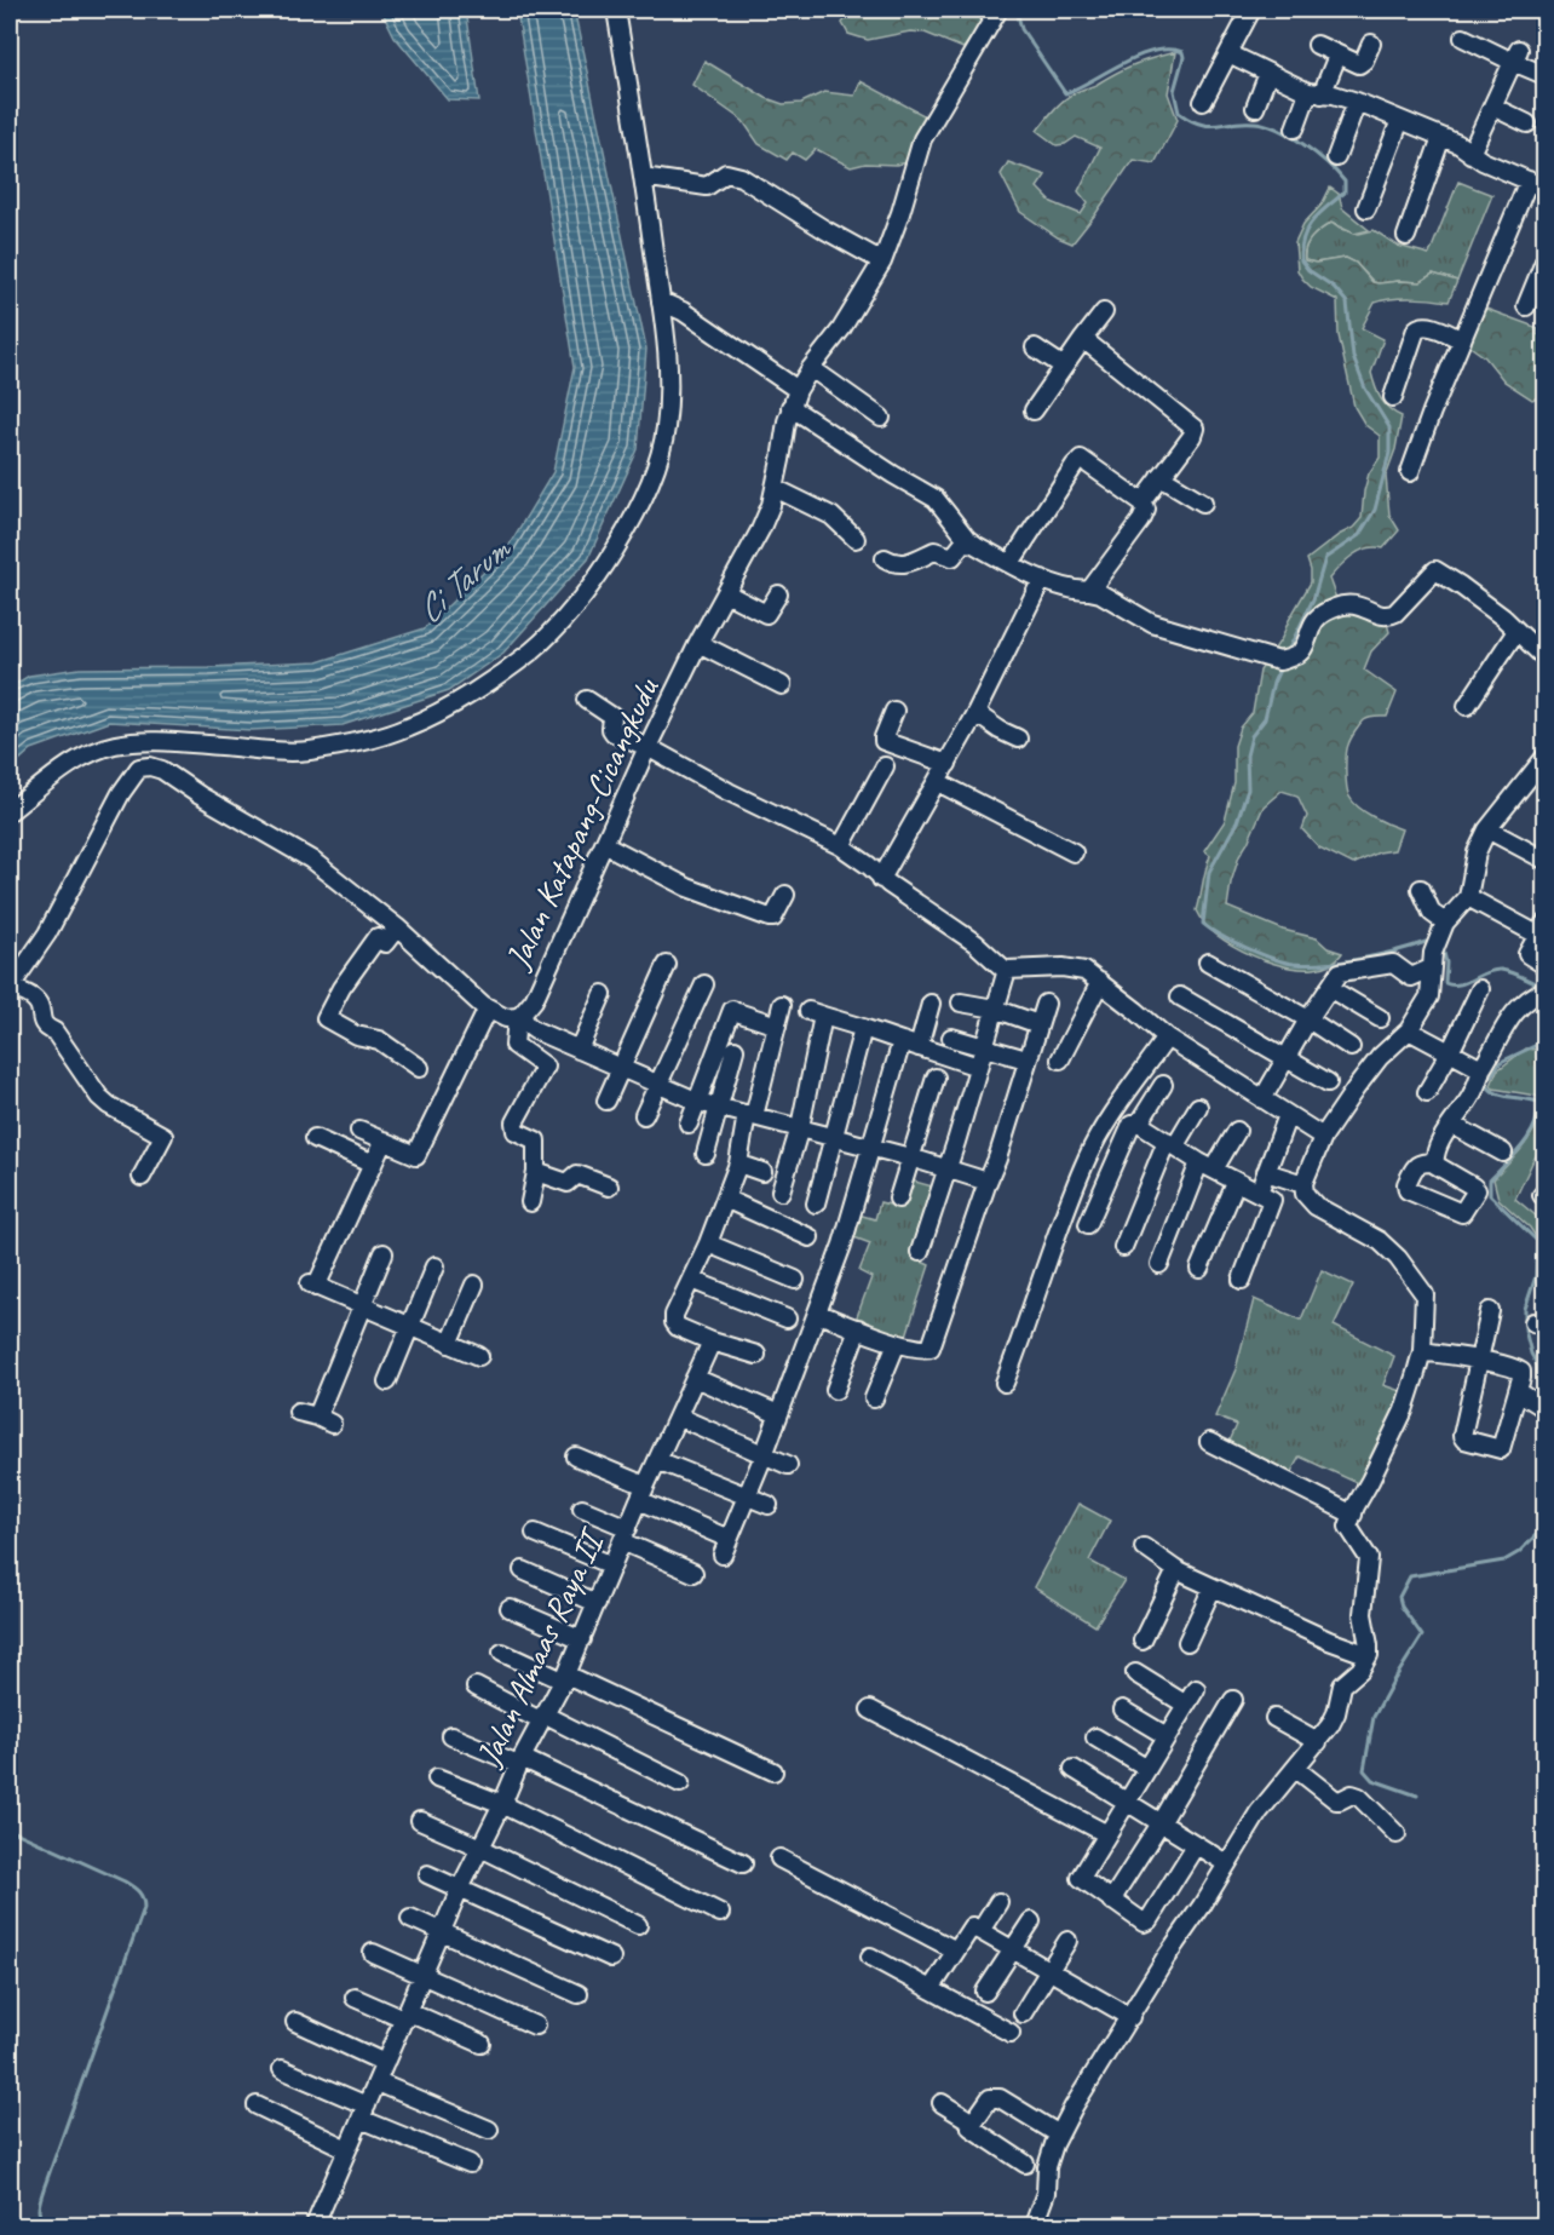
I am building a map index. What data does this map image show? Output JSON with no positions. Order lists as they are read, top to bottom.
{
  "streets": {
    "street": ["Jalan Katapang-Cicangkudu", "Jalan Almaas Raya II"]
  },
  "water": ["Ci Tarum"]
}
